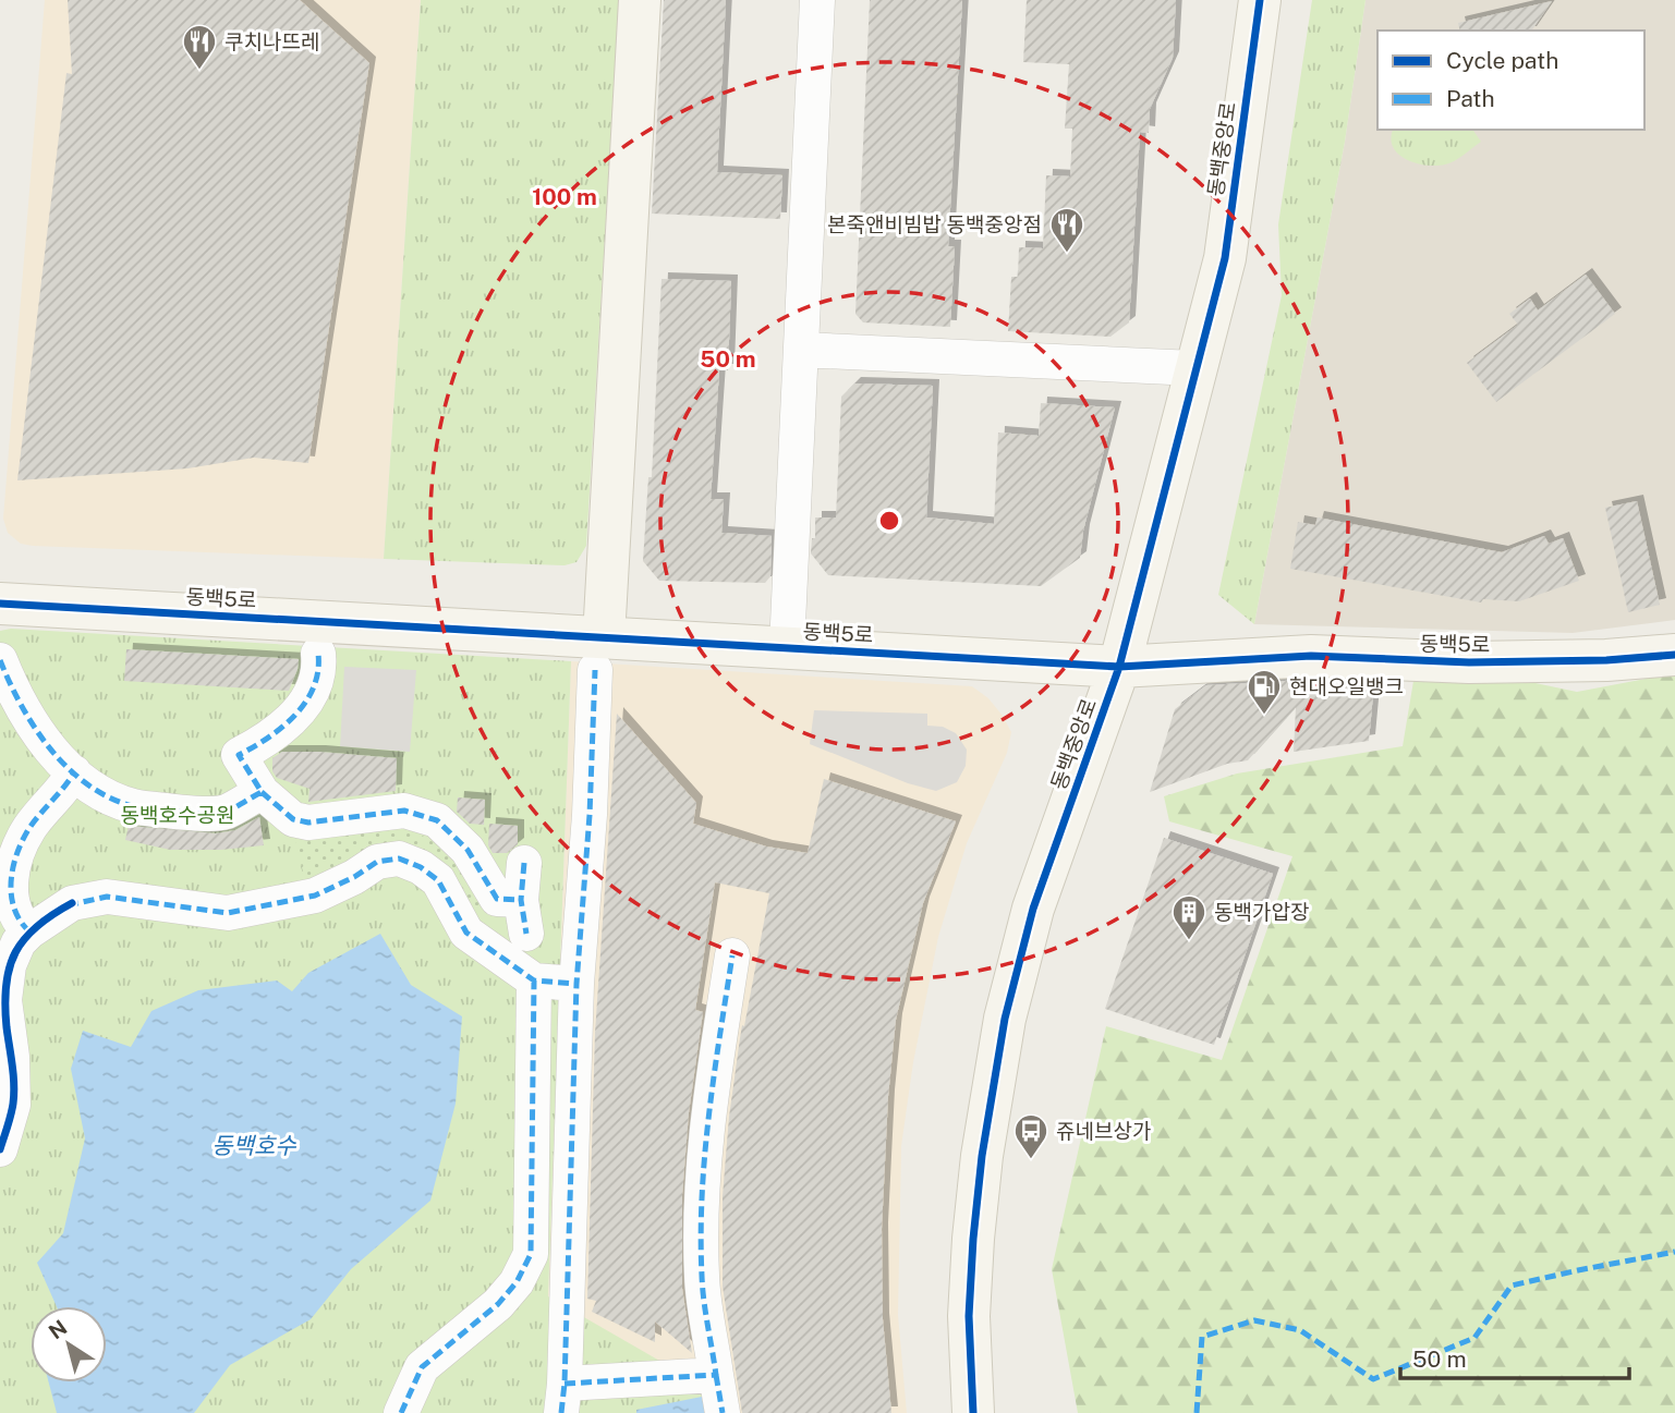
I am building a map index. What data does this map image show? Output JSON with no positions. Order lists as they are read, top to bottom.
{
  "streets": {
    "street": ["동백중앙로", "동백5로"]
  },
  "crossings": [
    ["동백중앙로", "동백5로"]
  ],
  "water": ["동백호수"],
  "parks": ["동백호수공원"],
  "places": {
    "restaurant": ["쿠치나뜨레", "본죽앤비빔밥 동백중앙점"],
    "fuel station": ["현대오일뱅크"],
    "building": ["동백가압장"],
    "bus stop": ["쥬네브상가"]
  },
  "legend": ["Cycle path", "Path"],
  "scale_bar": "50 m",
  "north": "top left",
  "rings": ["100 m", "50 m"]
}
